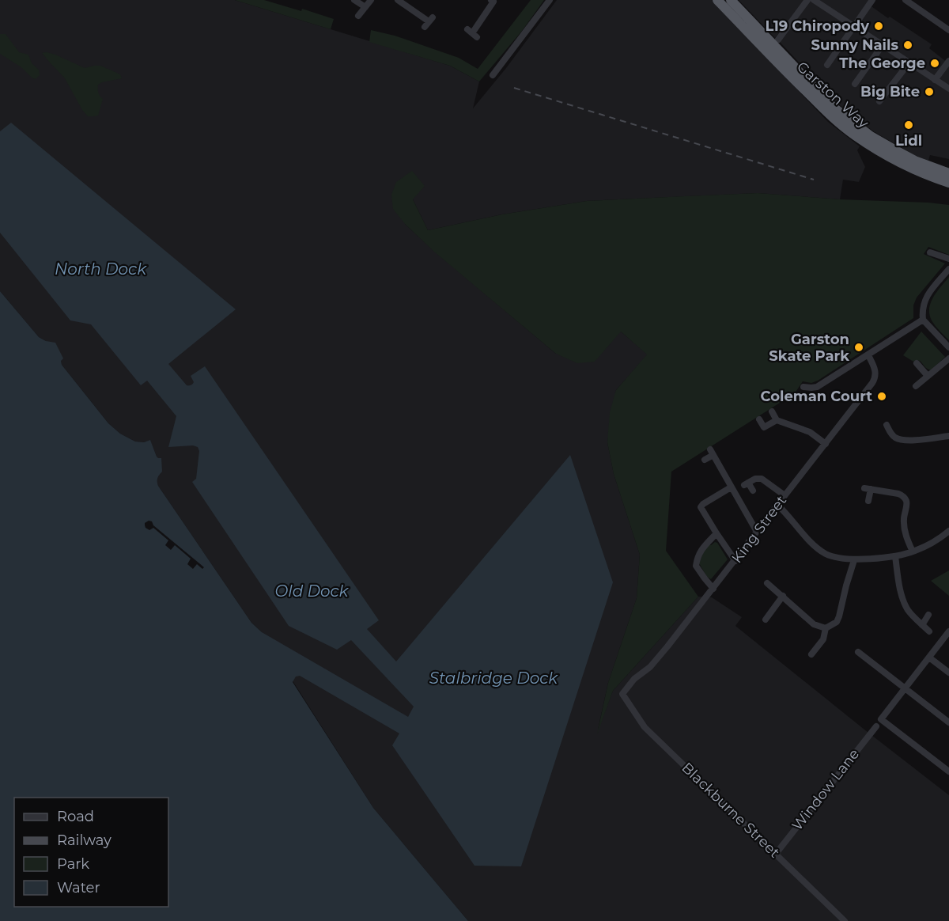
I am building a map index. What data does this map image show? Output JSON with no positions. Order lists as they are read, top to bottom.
{
  "streets": {
    "highway": ["Garston Way"],
    "street": ["King Street", "Window Lane", "Blackburne Street"]
  },
  "crossings": [
    ["King Street", "Blackburne Street"],
    ["Window Lane", "Blackburne Street"]
  ],
  "water": ["North Dock", "Old Dock", "Stalbridge Dock"],
  "places": [
    "L19 Chiropody",
    "Sunny Nails",
    "The George",
    "Big Bite",
    "Lidl",
    "Garston Skate Park",
    "Coleman Court"
  ],
  "legend": [
    "Road",
    "Railway",
    "Park",
    "Water"
  ]
}
